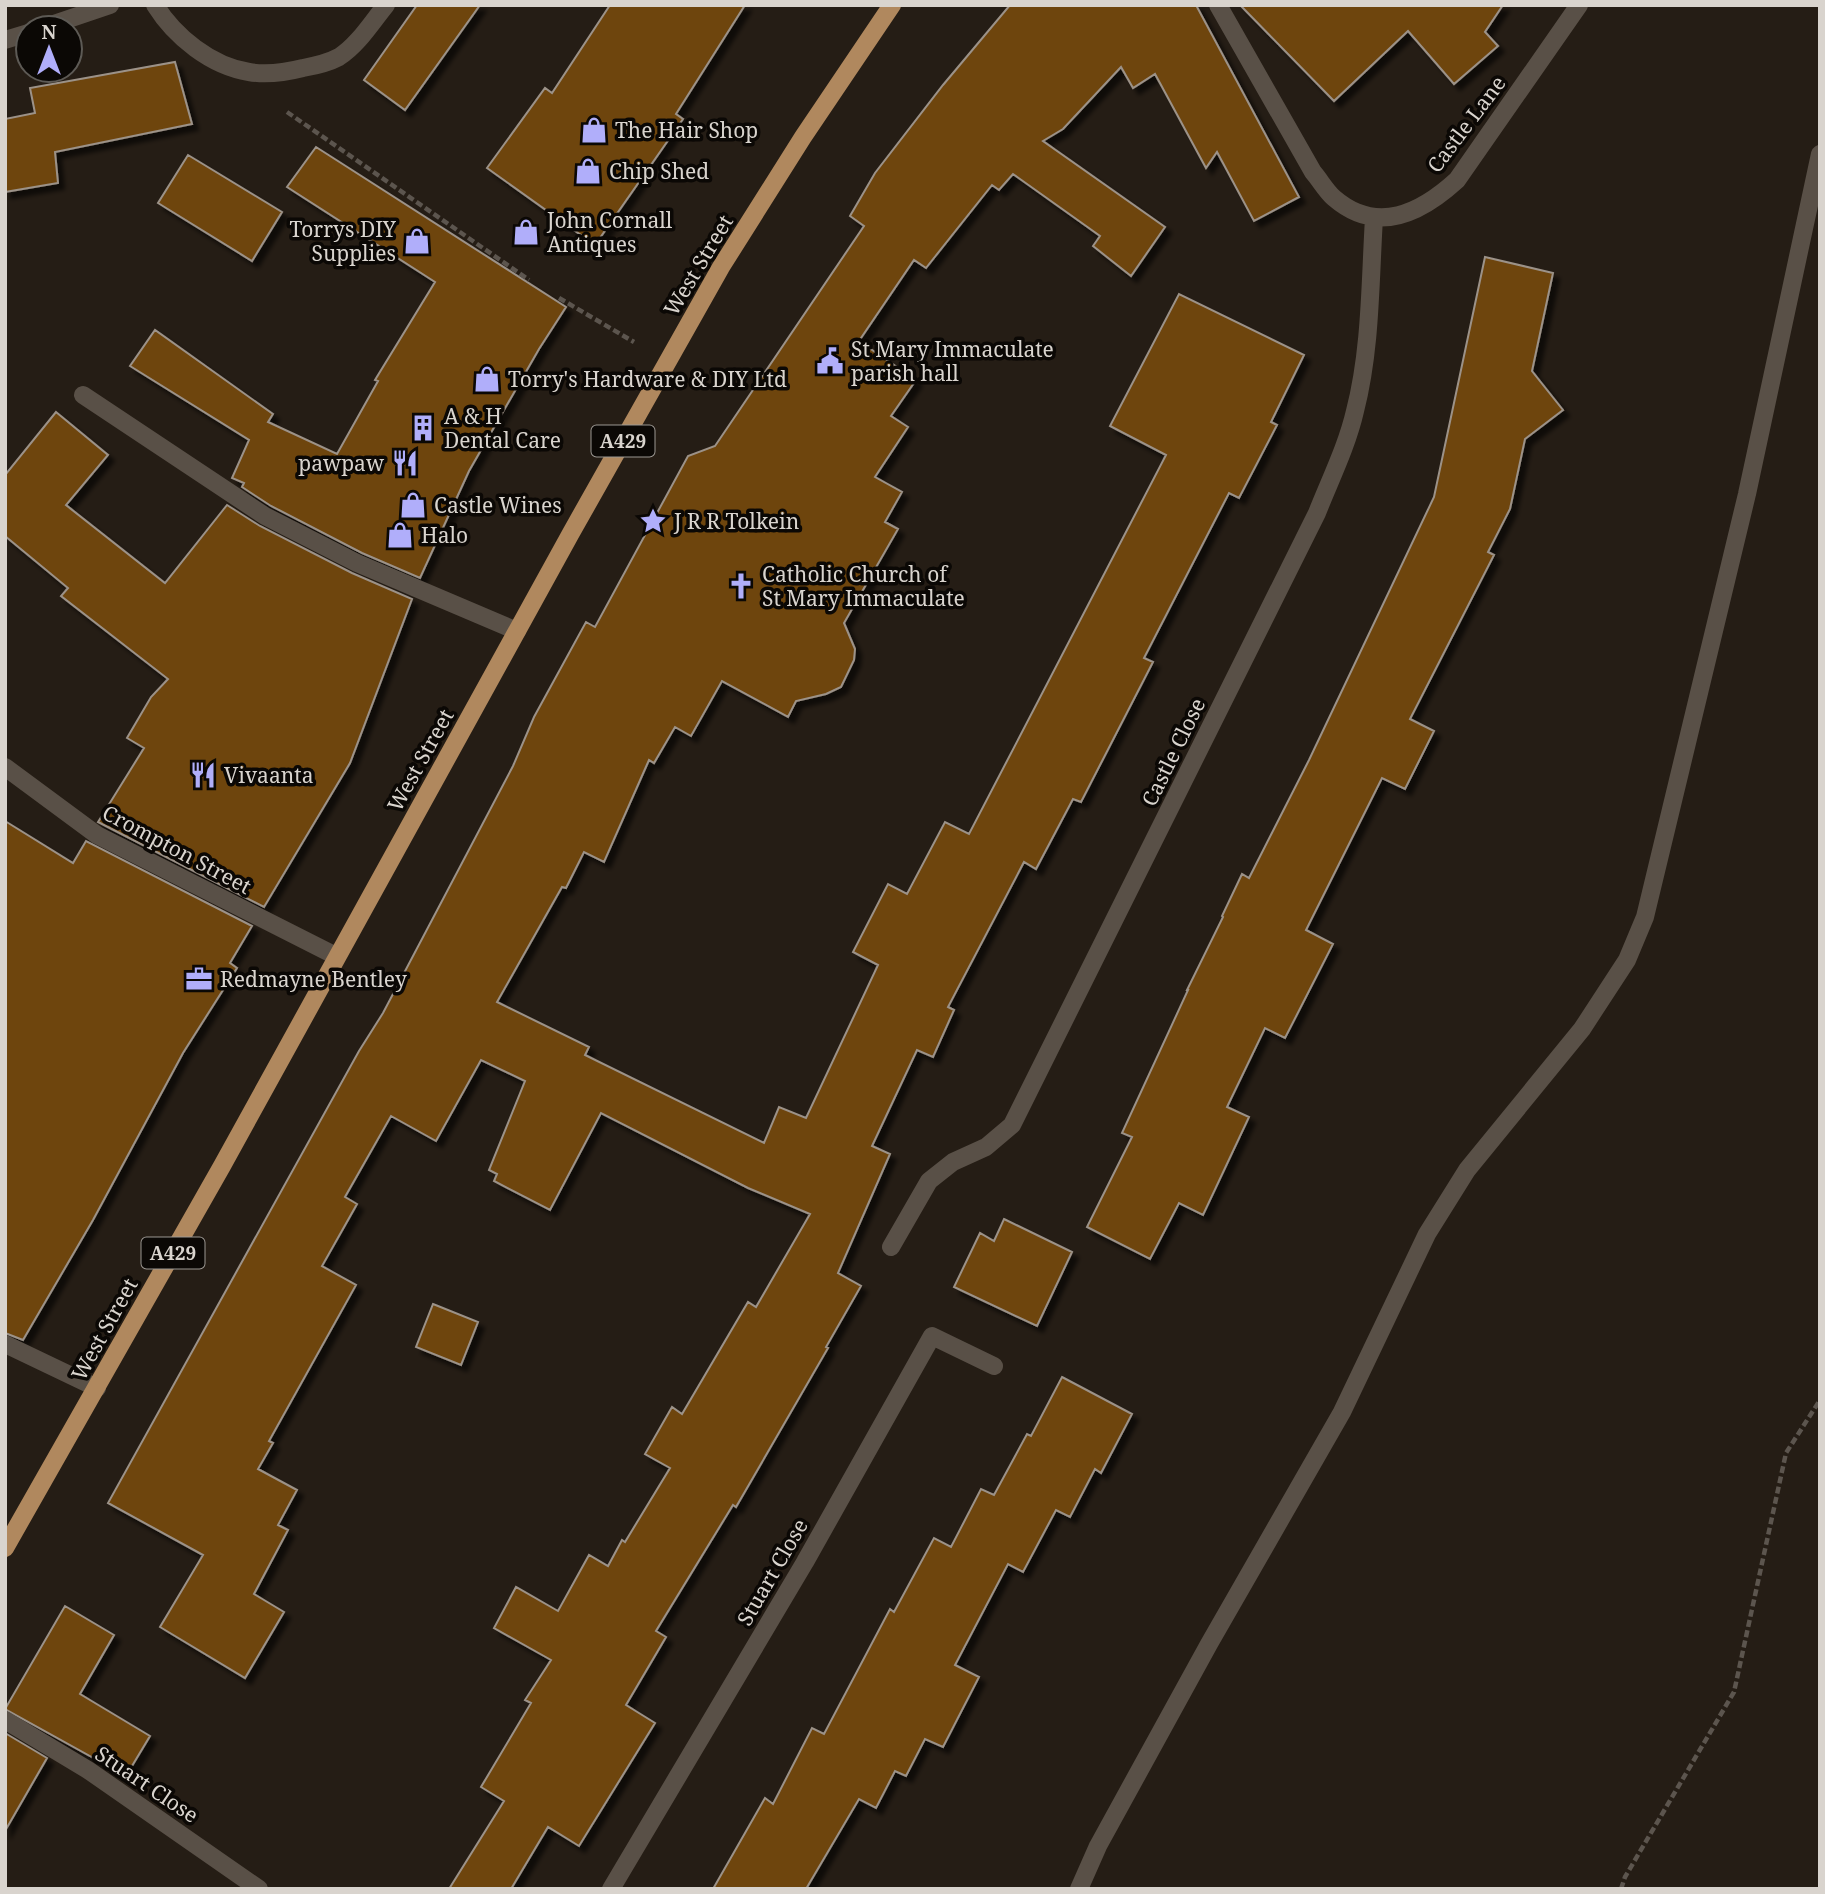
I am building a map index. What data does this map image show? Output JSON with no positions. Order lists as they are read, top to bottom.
{
  "streets": {
    "main road": ["West Street", "A429"],
    "street": [
      "Castle Lane",
      "Castle Close",
      "Crompton Street",
      "Stuart Close"
    ]
  },
  "crossings": [
    ["Castle Lane", "Castle Close"],
    ["West Street", "Crompton Street"]
  ],
  "places": {
    "shop": [
      "The Hair Shop",
      "Chip Shed",
      "John Cornall Antiques",
      "Torrys DIY Supplies",
      "Torry's Hardware & DIY Ltd",
      "Castle Wines",
      "Halo"
    ],
    "public building": ["St Mary Immaculate parish hall"],
    "building": ["A & H Dental Care"],
    "restaurant": ["pawpaw", "Vivaanta"],
    "place": ["J R R Tolkein"],
    "church": ["Catholic Church of St Mary Immaculate"],
    "office": ["Redmayne Bentley"]
  },
  "north": "top"
}
